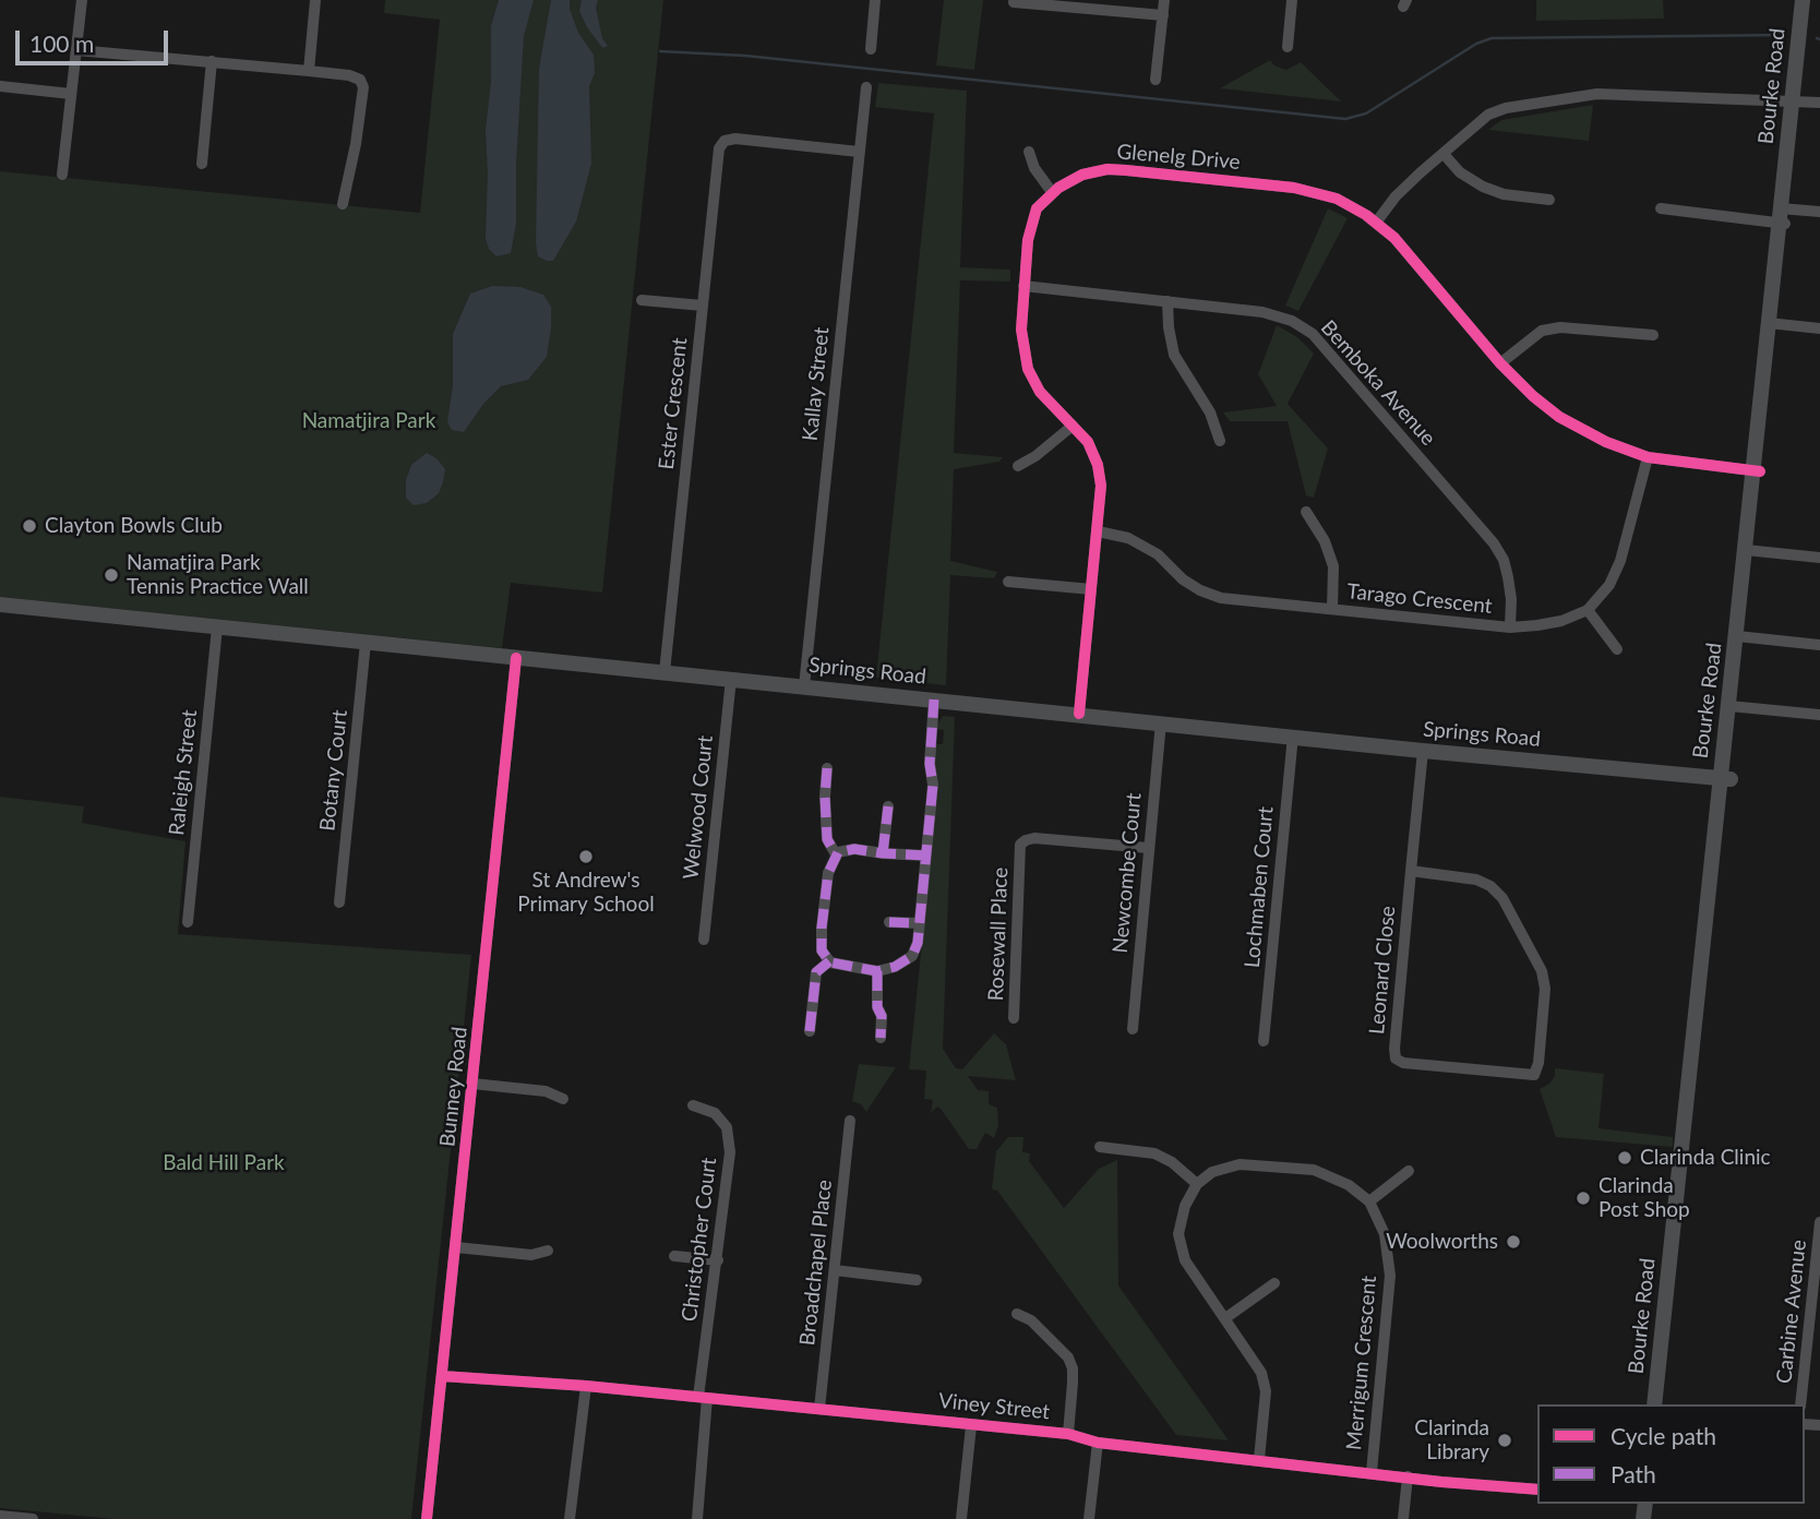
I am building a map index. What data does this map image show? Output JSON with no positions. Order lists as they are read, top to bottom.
{
  "streets": {
    "main road": ["Bourke Road", "Springs Road"],
    "street": [
      "Glenelg Drive",
      "Bemboka Avenue",
      "Kallay Street",
      "Ester Crescent",
      "Tarago Crescent",
      "Botany Court",
      "Raleigh Street",
      "Welwood Court",
      "Newcombe Court",
      "Lochmaben Court",
      "Rosewall Place",
      "Leonard Close",
      "Bunney Road",
      "Christopher Court",
      "Broadchapel Place",
      "Carbine Avenue",
      "Merrigum Crescent",
      "Viney Street"
    ]
  },
  "crossings": [
    ["Bourke Road", "Glenelg Drive"],
    ["Bourke Road", "Springs Road"],
    ["Glenelg Drive", "Bemboka Avenue"],
    ["Glenelg Drive", "Tarago Crescent"],
    ["Glenelg Drive", "Springs Road"],
    ["Bemboka Avenue", "Tarago Crescent"],
    ["Kallay Street", "Ester Crescent"],
    ["Kallay Street", "Springs Road"],
    ["Ester Crescent", "Springs Road"],
    ["Springs Road", "Botany Court"],
    ["Springs Road", "Raleigh Street"],
    ["Springs Road", "Welwood Court"],
    ["Springs Road", "Newcombe Court"],
    ["Springs Road", "Lochmaben Court"],
    ["Springs Road", "Leonard Close"],
    ["Springs Road", "Bunney Road"],
    ["Newcombe Court", "Rosewall Place"],
    ["Bunney Road", "Viney Street"],
    ["Christopher Court", "Viney Street"],
    ["Broadchapel Place", "Viney Street"],
    ["Merrigum Crescent", "Viney Street"]
  ],
  "parks": ["Namatjira Park", "Bald Hill Park"],
  "places": [
    "Clayton Bowls Club",
    "Namatjira Park Tennis Practice Wall",
    "St Andrew's Primary School",
    "Clarinda Clinic",
    "Clarinda Post Shop",
    "Woolworths",
    "Clarinda Library"
  ],
  "legend": ["Cycle path", "Path"],
  "scale_bar": "100 m"
}
